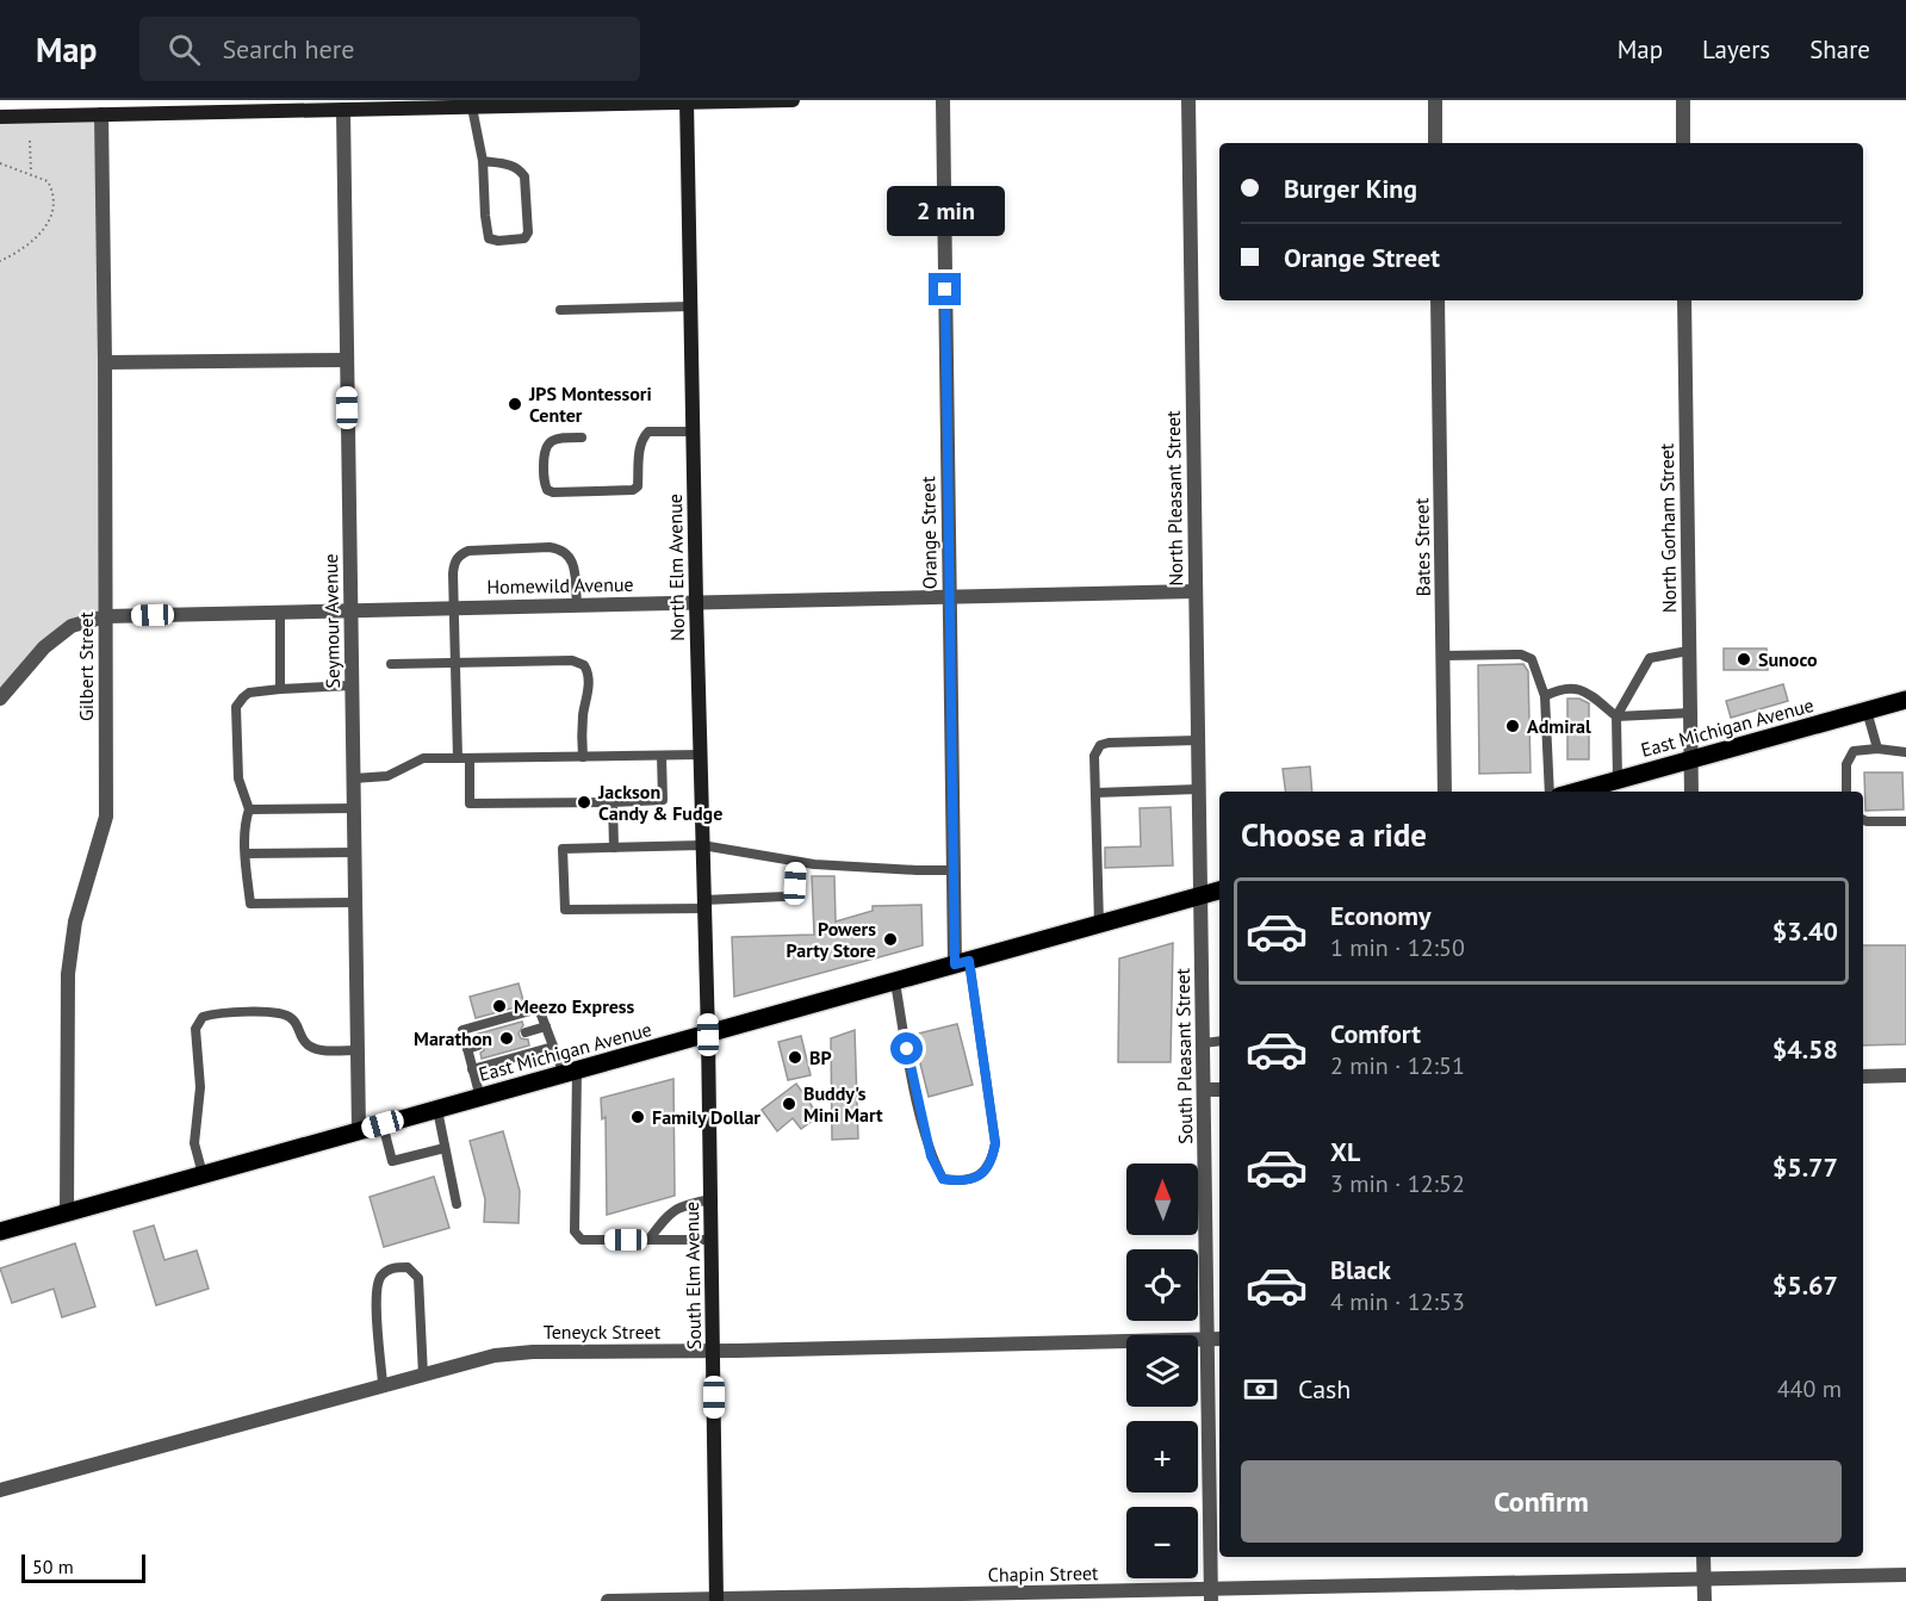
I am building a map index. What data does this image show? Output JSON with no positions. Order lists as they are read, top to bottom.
{
  "streets": {
    "main road": ["East Michigan Avenue"],
    "street": [
      "North Pleasant Street",
      "North Gorham Street",
      "Orange Street",
      "Bates Street",
      "North Elm Avenue",
      "Homewild Avenue",
      "Seymour Avenue",
      "Gilbert Street",
      "South Pleasant Street",
      "South Elm Avenue",
      "Teneyck Street",
      "Chapin Street"
    ]
  },
  "crossings": [
    ["North Pleasant Street", "Homewild Avenue"],
    ["North Pleasant Street", "East Michigan Avenue"],
    ["North Pleasant Street", "South Pleasant Street"],
    ["North Gorham Street", "East Michigan Avenue"],
    ["Orange Street", "Homewild Avenue"],
    ["Orange Street", "East Michigan Avenue"],
    ["North Elm Avenue", "Homewild Avenue"],
    ["North Elm Avenue", "East Michigan Avenue"],
    ["North Elm Avenue", "South Elm Avenue"],
    ["Homewild Avenue", "Seymour Avenue"],
    ["Homewild Avenue", "Gilbert Street"],
    ["Seymour Avenue", "East Michigan Avenue"],
    ["Gilbert Street", "East Michigan Avenue"],
    ["East Michigan Avenue", "South Pleasant Street"],
    ["East Michigan Avenue", "South Elm Avenue"],
    ["South Pleasant Street", "Teneyck Street"],
    ["South Pleasant Street", "Chapin Street"],
    ["South Elm Avenue", "Teneyck Street"],
    ["South Elm Avenue", "Chapin Street"]
  ],
  "places": [
    "JPS Montessori Center",
    "Sunoco",
    "Admiral",
    "Jackson Candy & Fudge",
    "Powers Party Store",
    "Meezo Express",
    "Marathon",
    "BP",
    "Buddy's Mini Mart",
    "Family Dollar"
  ],
  "scale_bar": "50 m",
  "north": "top",
  "page": {
    "header": "Map",
    "search": "Search here",
    "nav": ["Map", "Layers", "Share"],
    "banner": ["Burger King", "Orange Street"],
    "bubble": "2 min",
    "heading": "Choose a ride",
    "list": [
      {
        "name": "Economy",
        "note": "1 min · 12:50",
        "value": "$3.40"
      },
      {
        "name": "Comfort",
        "note": "2 min · 12:51",
        "value": "$4.58"
      },
      {
        "name": "XL",
        "note": "3 min · 12:52",
        "value": "$5.77"
      },
      {
        "name": "Black",
        "note": "4 min · 12:53",
        "value": "$5.67"
      }
    ],
    "map_buttons": ["+", "−"],
    "pay": ["Cash", "440 m"],
    "buttons": "Confirm",
    "scale": "50 m"
  }
}
